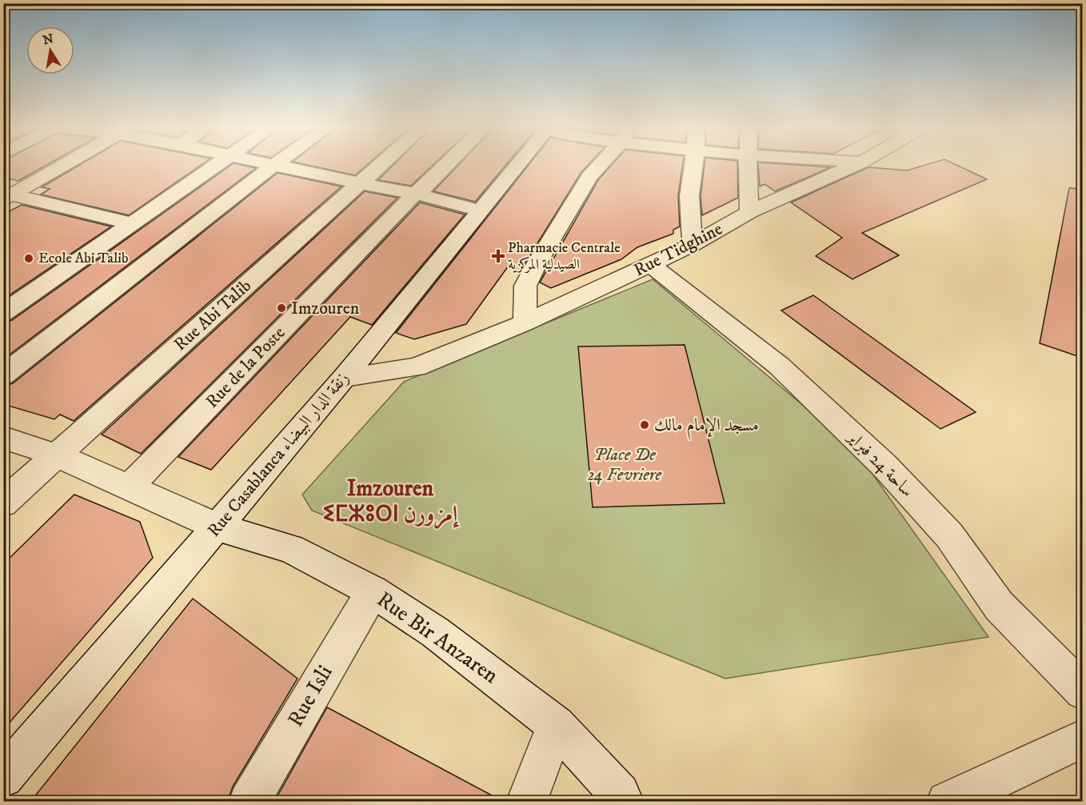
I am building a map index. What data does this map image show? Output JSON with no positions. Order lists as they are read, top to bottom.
{
  "streets": {
    "street": [
      "Rue Tidghine",
      "Rue Abi Talib",
      "Rue de la Poste",
      "Rue Casablanca زنقة الدار البيضاء",
      "ساحة 24 فبراير",
      "Rue Bir Anzaren",
      "Rue Isli"
    ]
  },
  "crossings": [
    ["Rue Tidghine", "Rue Casablanca زنقة الدار البيضاء"],
    ["Rue Tidghine", "ساحة 24 فبراير"],
    ["Rue Abi Talib", "Rue Bir Anzaren"],
    ["Rue de la Poste", "Rue Bir Anzaren"],
    ["Rue Casablanca زنقة الدار البيضاء", "Rue Bir Anzaren"],
    ["Rue Bir Anzaren", "Rue Isli"]
  ],
  "districts": ["Imzouren ⵉⵎⵣⵓⵔⵏ إمزورن"],
  "parks": ["Place De 24 Fevriere"],
  "places": {
    "health": ["Pharmacie Centrale الصيدلية المركزية"],
    "other": ["Ecole Abi Talib", "Imzouren", "مسجد الإمام مالك"]
  },
  "north": "top"
}
